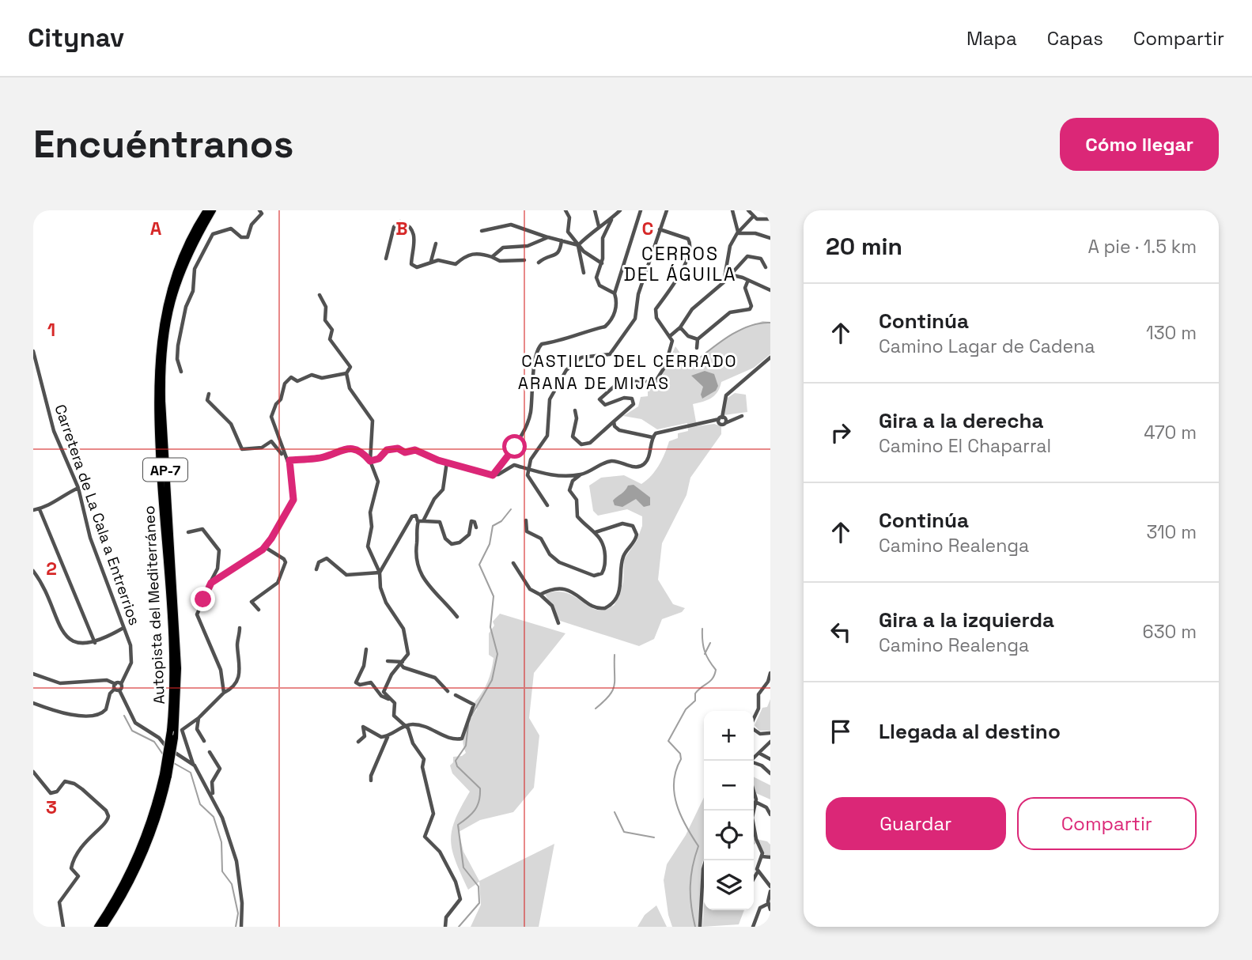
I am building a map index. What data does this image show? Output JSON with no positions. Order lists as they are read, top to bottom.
{
  "streets": {
    "highway": ["AP-7", "Autopista del Mediterráneo"],
    "street": ["Carretera de La Cala a Entrerrios"]
  },
  "districts": ["CERROS DEL ÁGUILA", "CASTILLO DEL CERRADO", "ARANA DE MIJAS"],
  "page": {
    "header": "Citynav",
    "nav": ["Mapa", "Capas", "Compartir"],
    "buttons": [
      "Cómo llegar",
      ["Guardar", "Compartir"]
    ],
    "title": "Encuéntranos",
    "heading": ["20 min", "A pie · 1.5 km"],
    "list": [
      ["Continúa", "Camino Lagar de Cadena", "130 m"],
      ["Gira a la derecha", "Camino El Chaparral", "470 m"],
      ["Continúa", "Camino Realenga", "310 m"],
      ["Gira a la izquierda", "Camino Realenga", "630 m"],
      "Llegada al destino"
    ],
    "map_buttons": ["+", "−"]
  },
  "grid": {
    "columns": ["A", "B", "C"],
    "rows": ["1", "2", "3"]
  }
}
